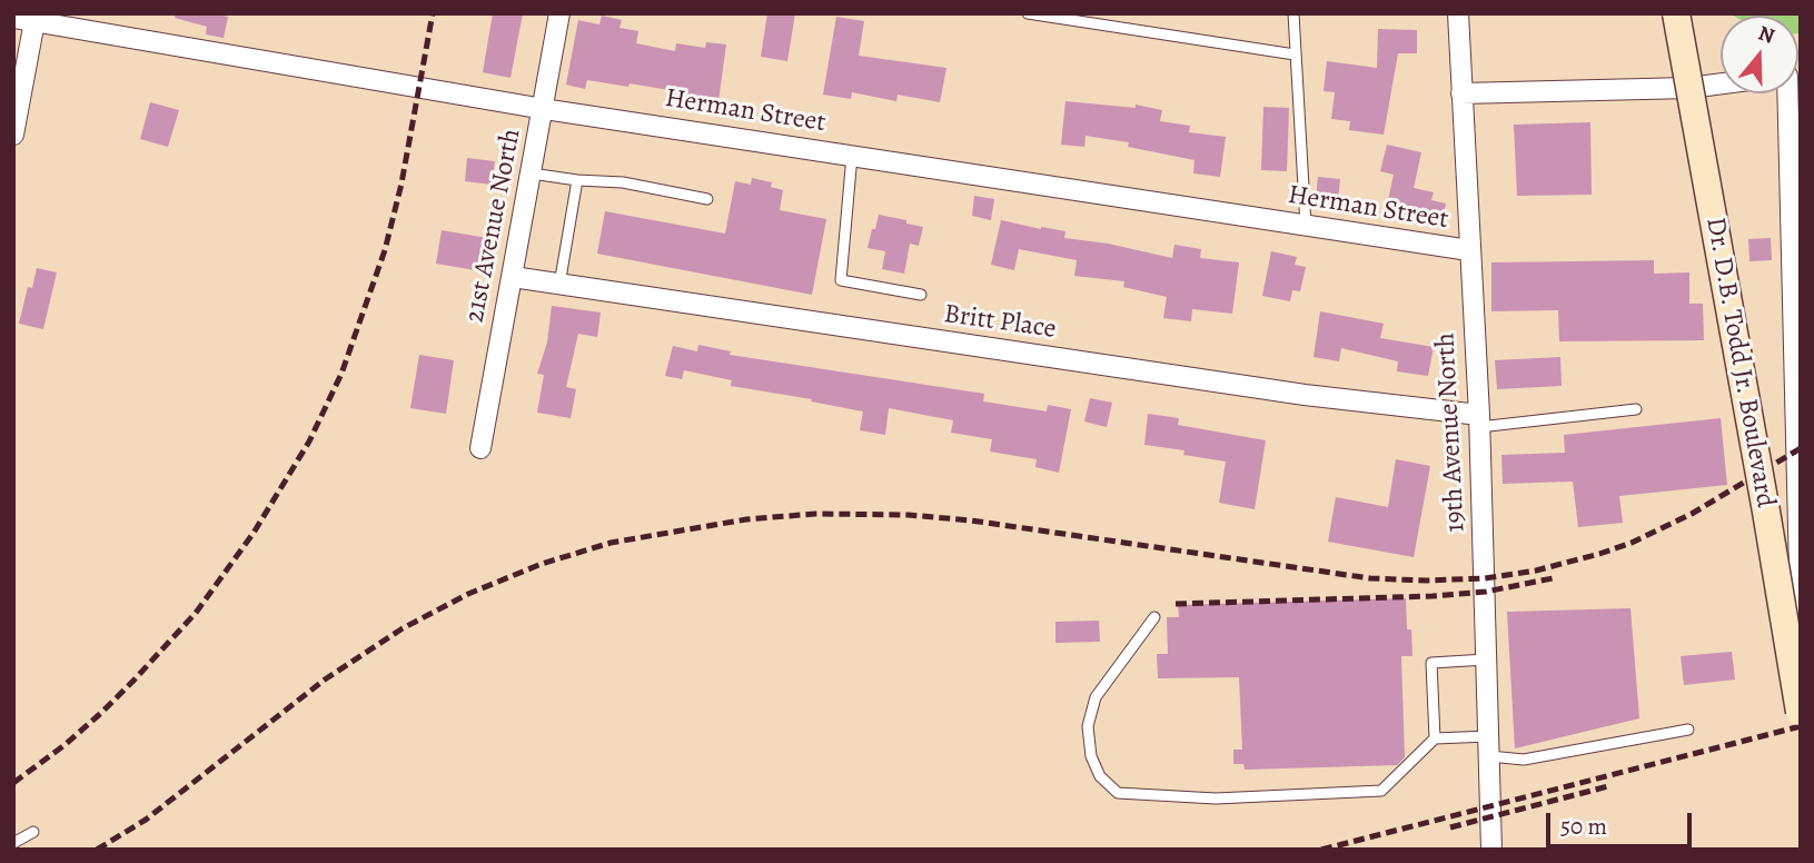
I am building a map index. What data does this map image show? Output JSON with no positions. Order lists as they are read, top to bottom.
{
  "streets": {
    "main road": ["Dr. D.B. Todd Jr. Boulevard"],
    "street": [
      "Herman Street",
      "21st Avenue North",
      "Britt Place",
      "19th Avenue North"
    ]
  },
  "crossings": [
    ["Herman Street", "21st Avenue North"],
    ["Herman Street", "19th Avenue North"],
    ["21st Avenue North", "Britt Place"],
    ["Britt Place", "19th Avenue North"]
  ],
  "scale_bar": "50 m",
  "north": "top"
}
